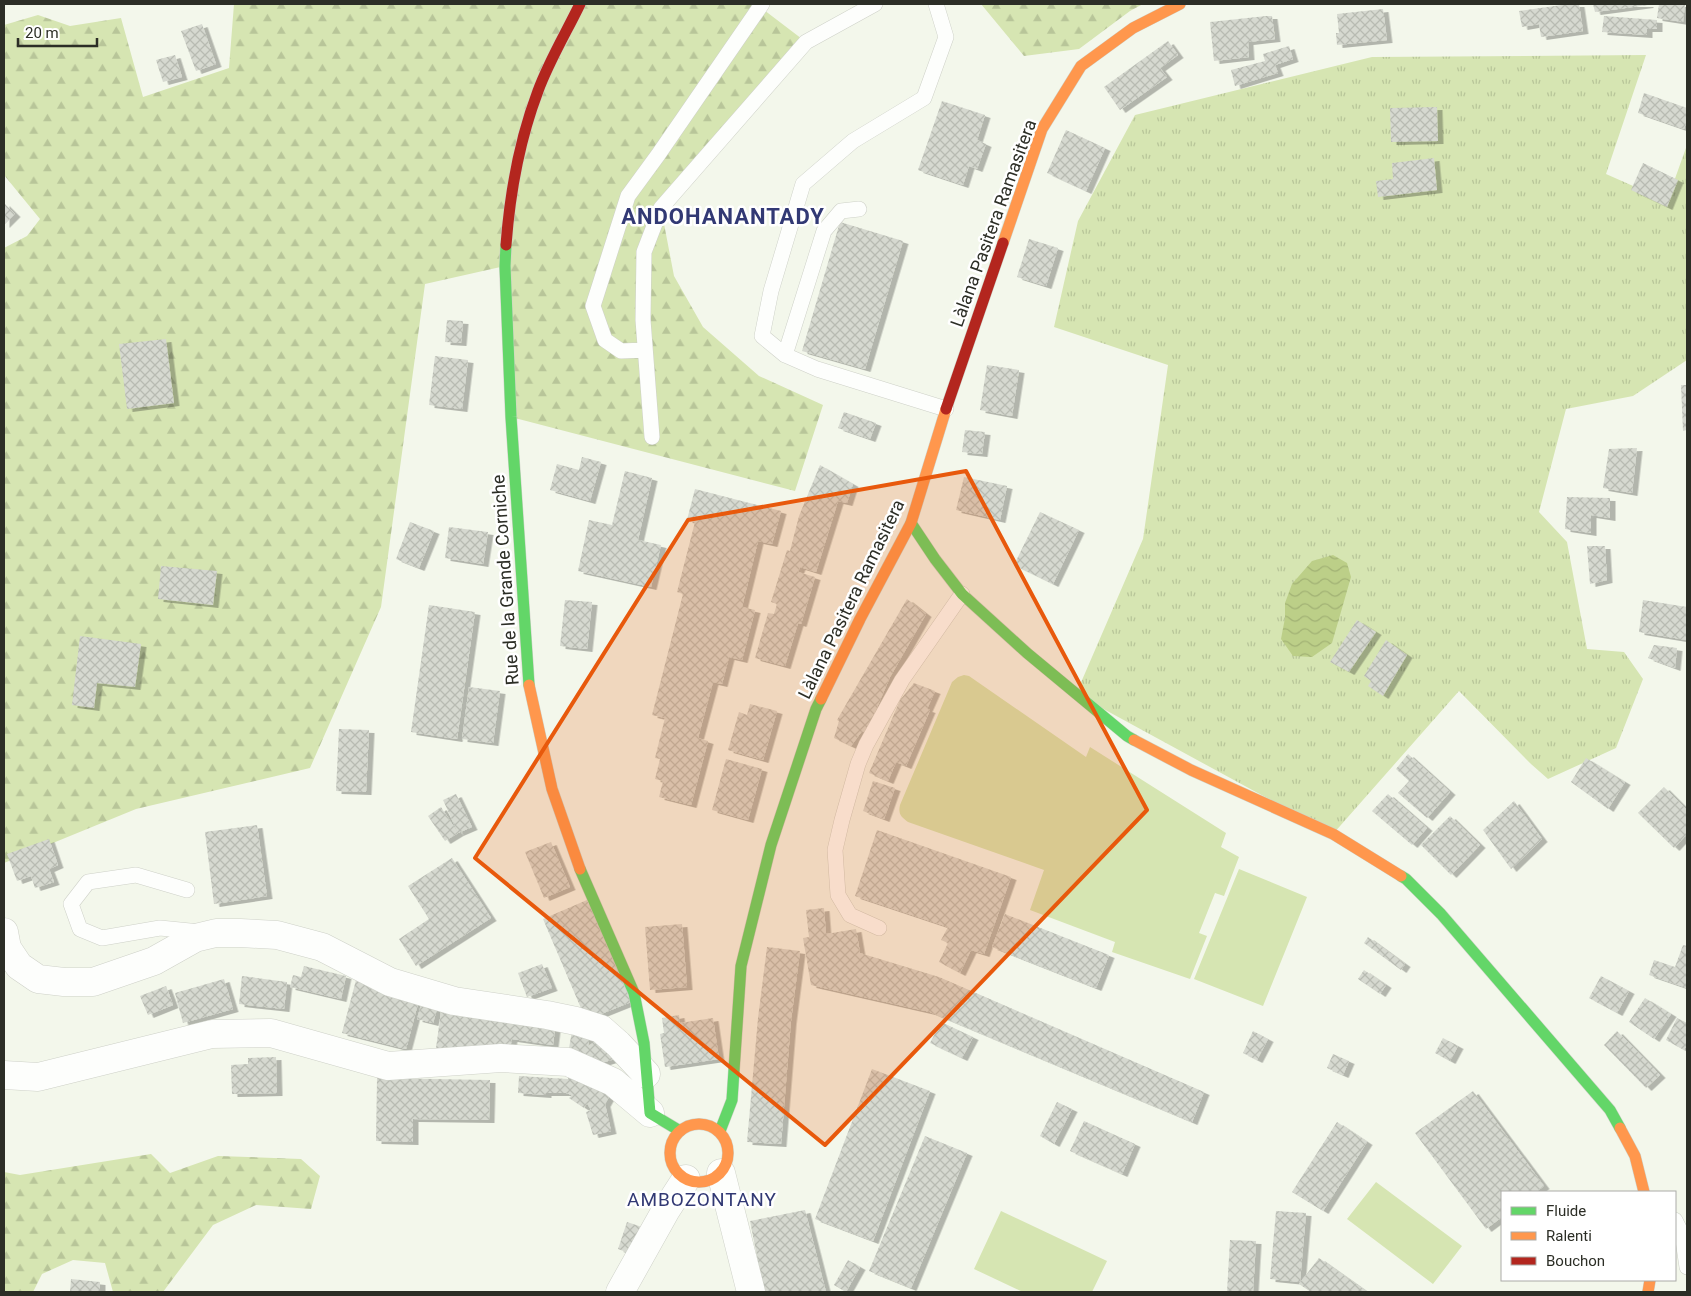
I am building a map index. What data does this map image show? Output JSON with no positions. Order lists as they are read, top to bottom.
{
  "streets": {
    "street": ["Làlana Pasitera Ramasitera", "Rue de la Grande Corniche"]
  },
  "districts": ["ANDOHANANTADY", "AMBOZONTANY"],
  "legend": ["Fluide", "Ralenti", "Bouchon"],
  "scale_bar": "20 m"
}
